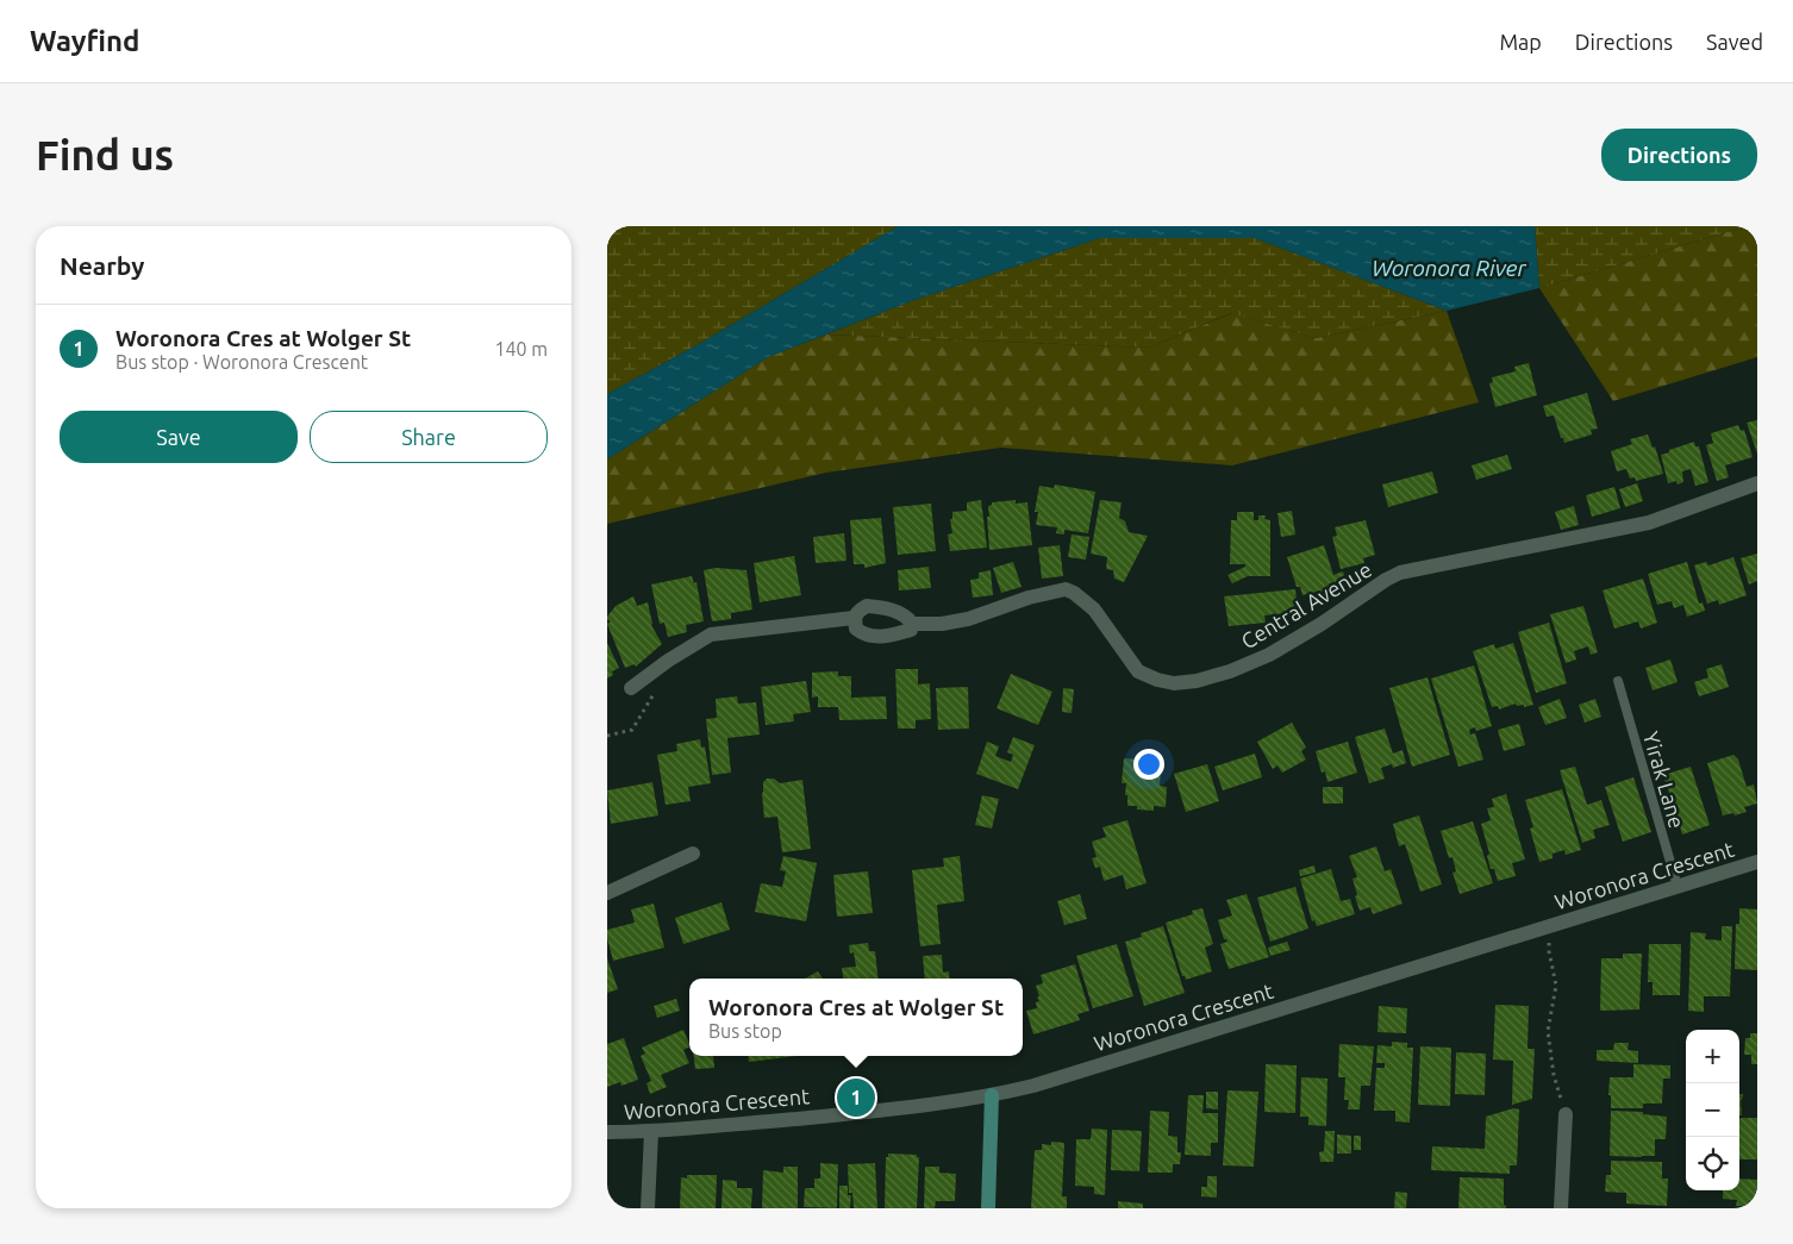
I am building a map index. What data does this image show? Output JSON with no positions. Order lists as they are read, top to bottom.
{
  "streets": {
    "street": ["Central Avenue", "Woronora Crescent"],
    "lane": ["Yirak Lane"]
  },
  "crossings": [
    ["Yirak Lane", "Woronora Crescent"]
  ],
  "water": ["Woronora River"],
  "page": {
    "header": "Wayfind",
    "nav": ["Map", "Directions", "Saved"],
    "buttons": [
      "Directions",
      ["Save", "Share"]
    ],
    "title": "Find us",
    "heading": "Nearby",
    "list": [
      {
        "mark": "1",
        "name": "Woronora Cres at Wolger St",
        "note": "Bus stop · Woronora Crescent",
        "value": "140 m"
      }
    ],
    "popup": ["Woronora Cres at Wolger St", "Bus stop"],
    "map_buttons": ["+", "−"],
    "pins": "1"
  }
}
